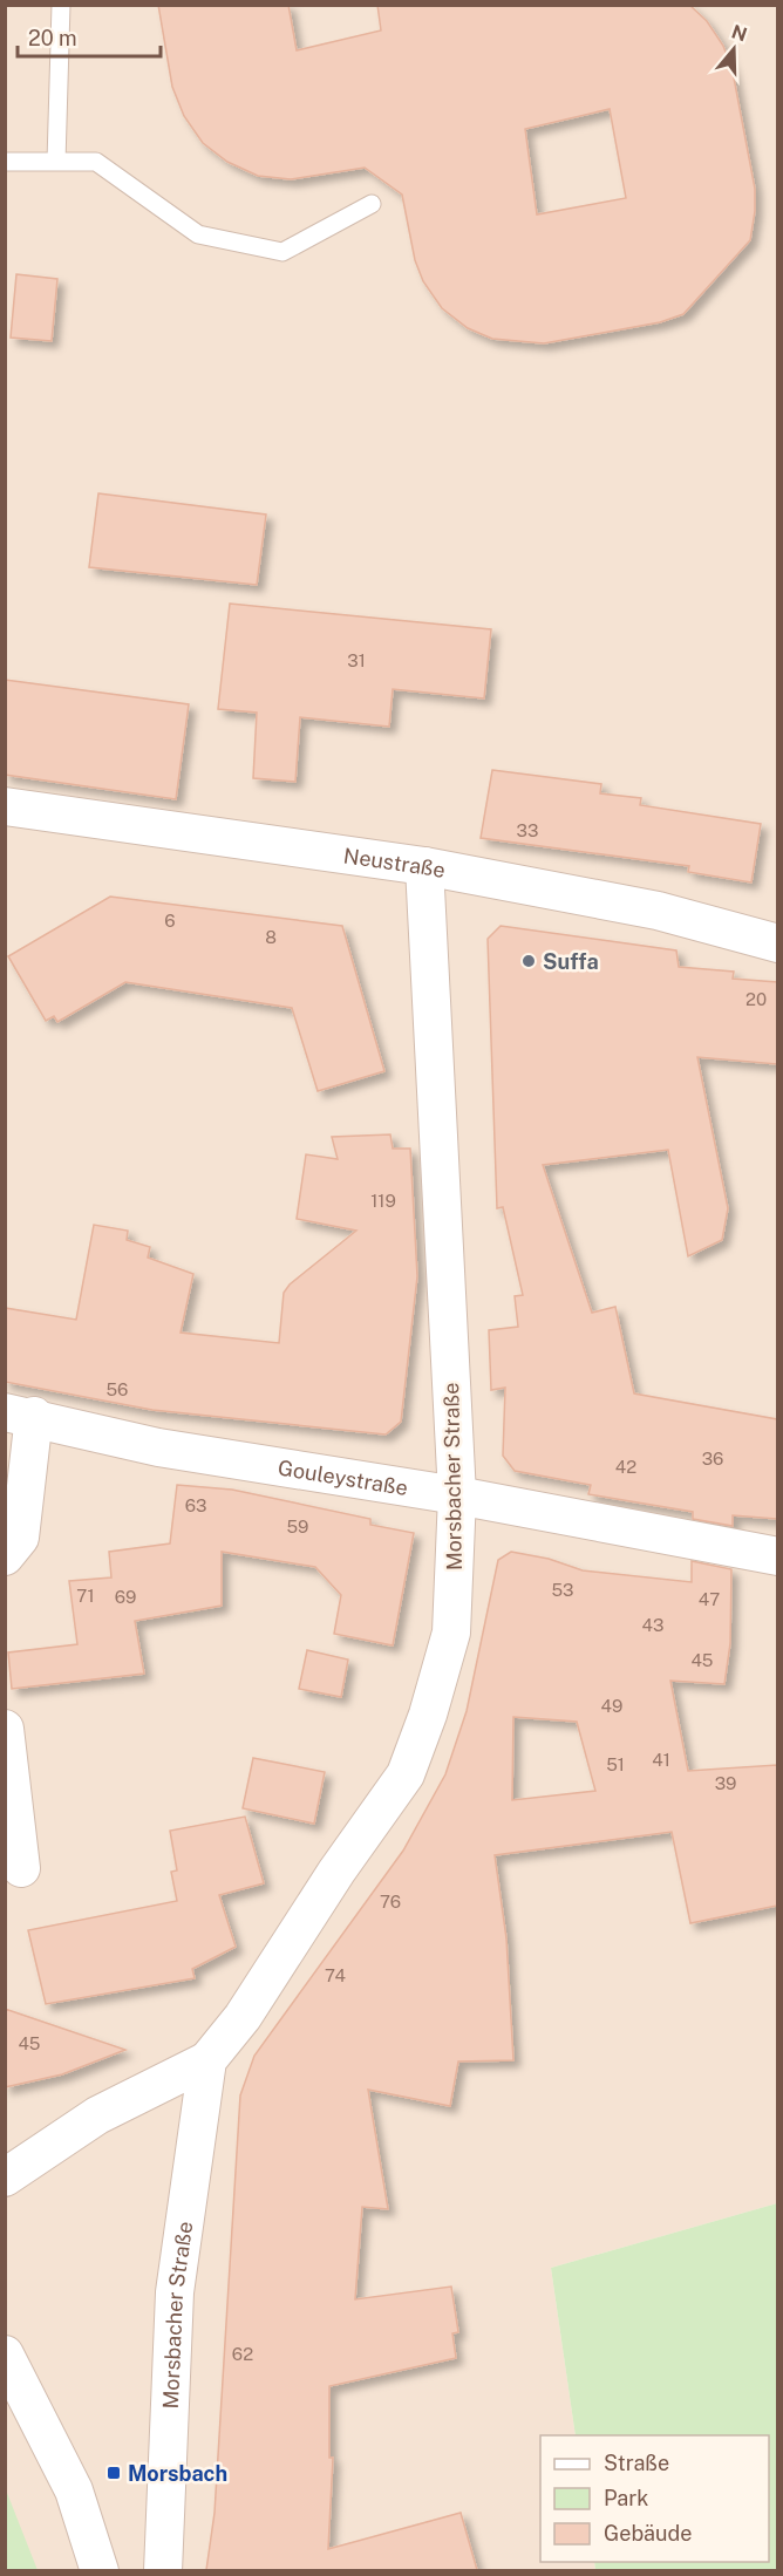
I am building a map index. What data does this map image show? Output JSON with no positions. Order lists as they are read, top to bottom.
{
  "streets": {
    "street": ["Neustraße", "Gouleystraße", "Morsbacher Straße"]
  },
  "crossings": [
    ["Neustraße", "Morsbacher Straße"],
    ["Gouleystraße", "Morsbacher Straße"]
  ],
  "places": {
    "other": ["Suffa"],
    "transit": ["Morsbach"]
  },
  "house_numbers": [
    "31",
    "33",
    "6",
    "8",
    "20",
    "119",
    "56",
    "36",
    "42",
    "63",
    "59",
    "53",
    "71",
    "69",
    "47",
    "43",
    "45",
    "49",
    "41",
    "51",
    "39",
    "76",
    "74",
    "45",
    "62"
  ],
  "legend": ["Straße", "Park", "Gebäude"],
  "scale_bar": "20 m",
  "north": "top"
}
